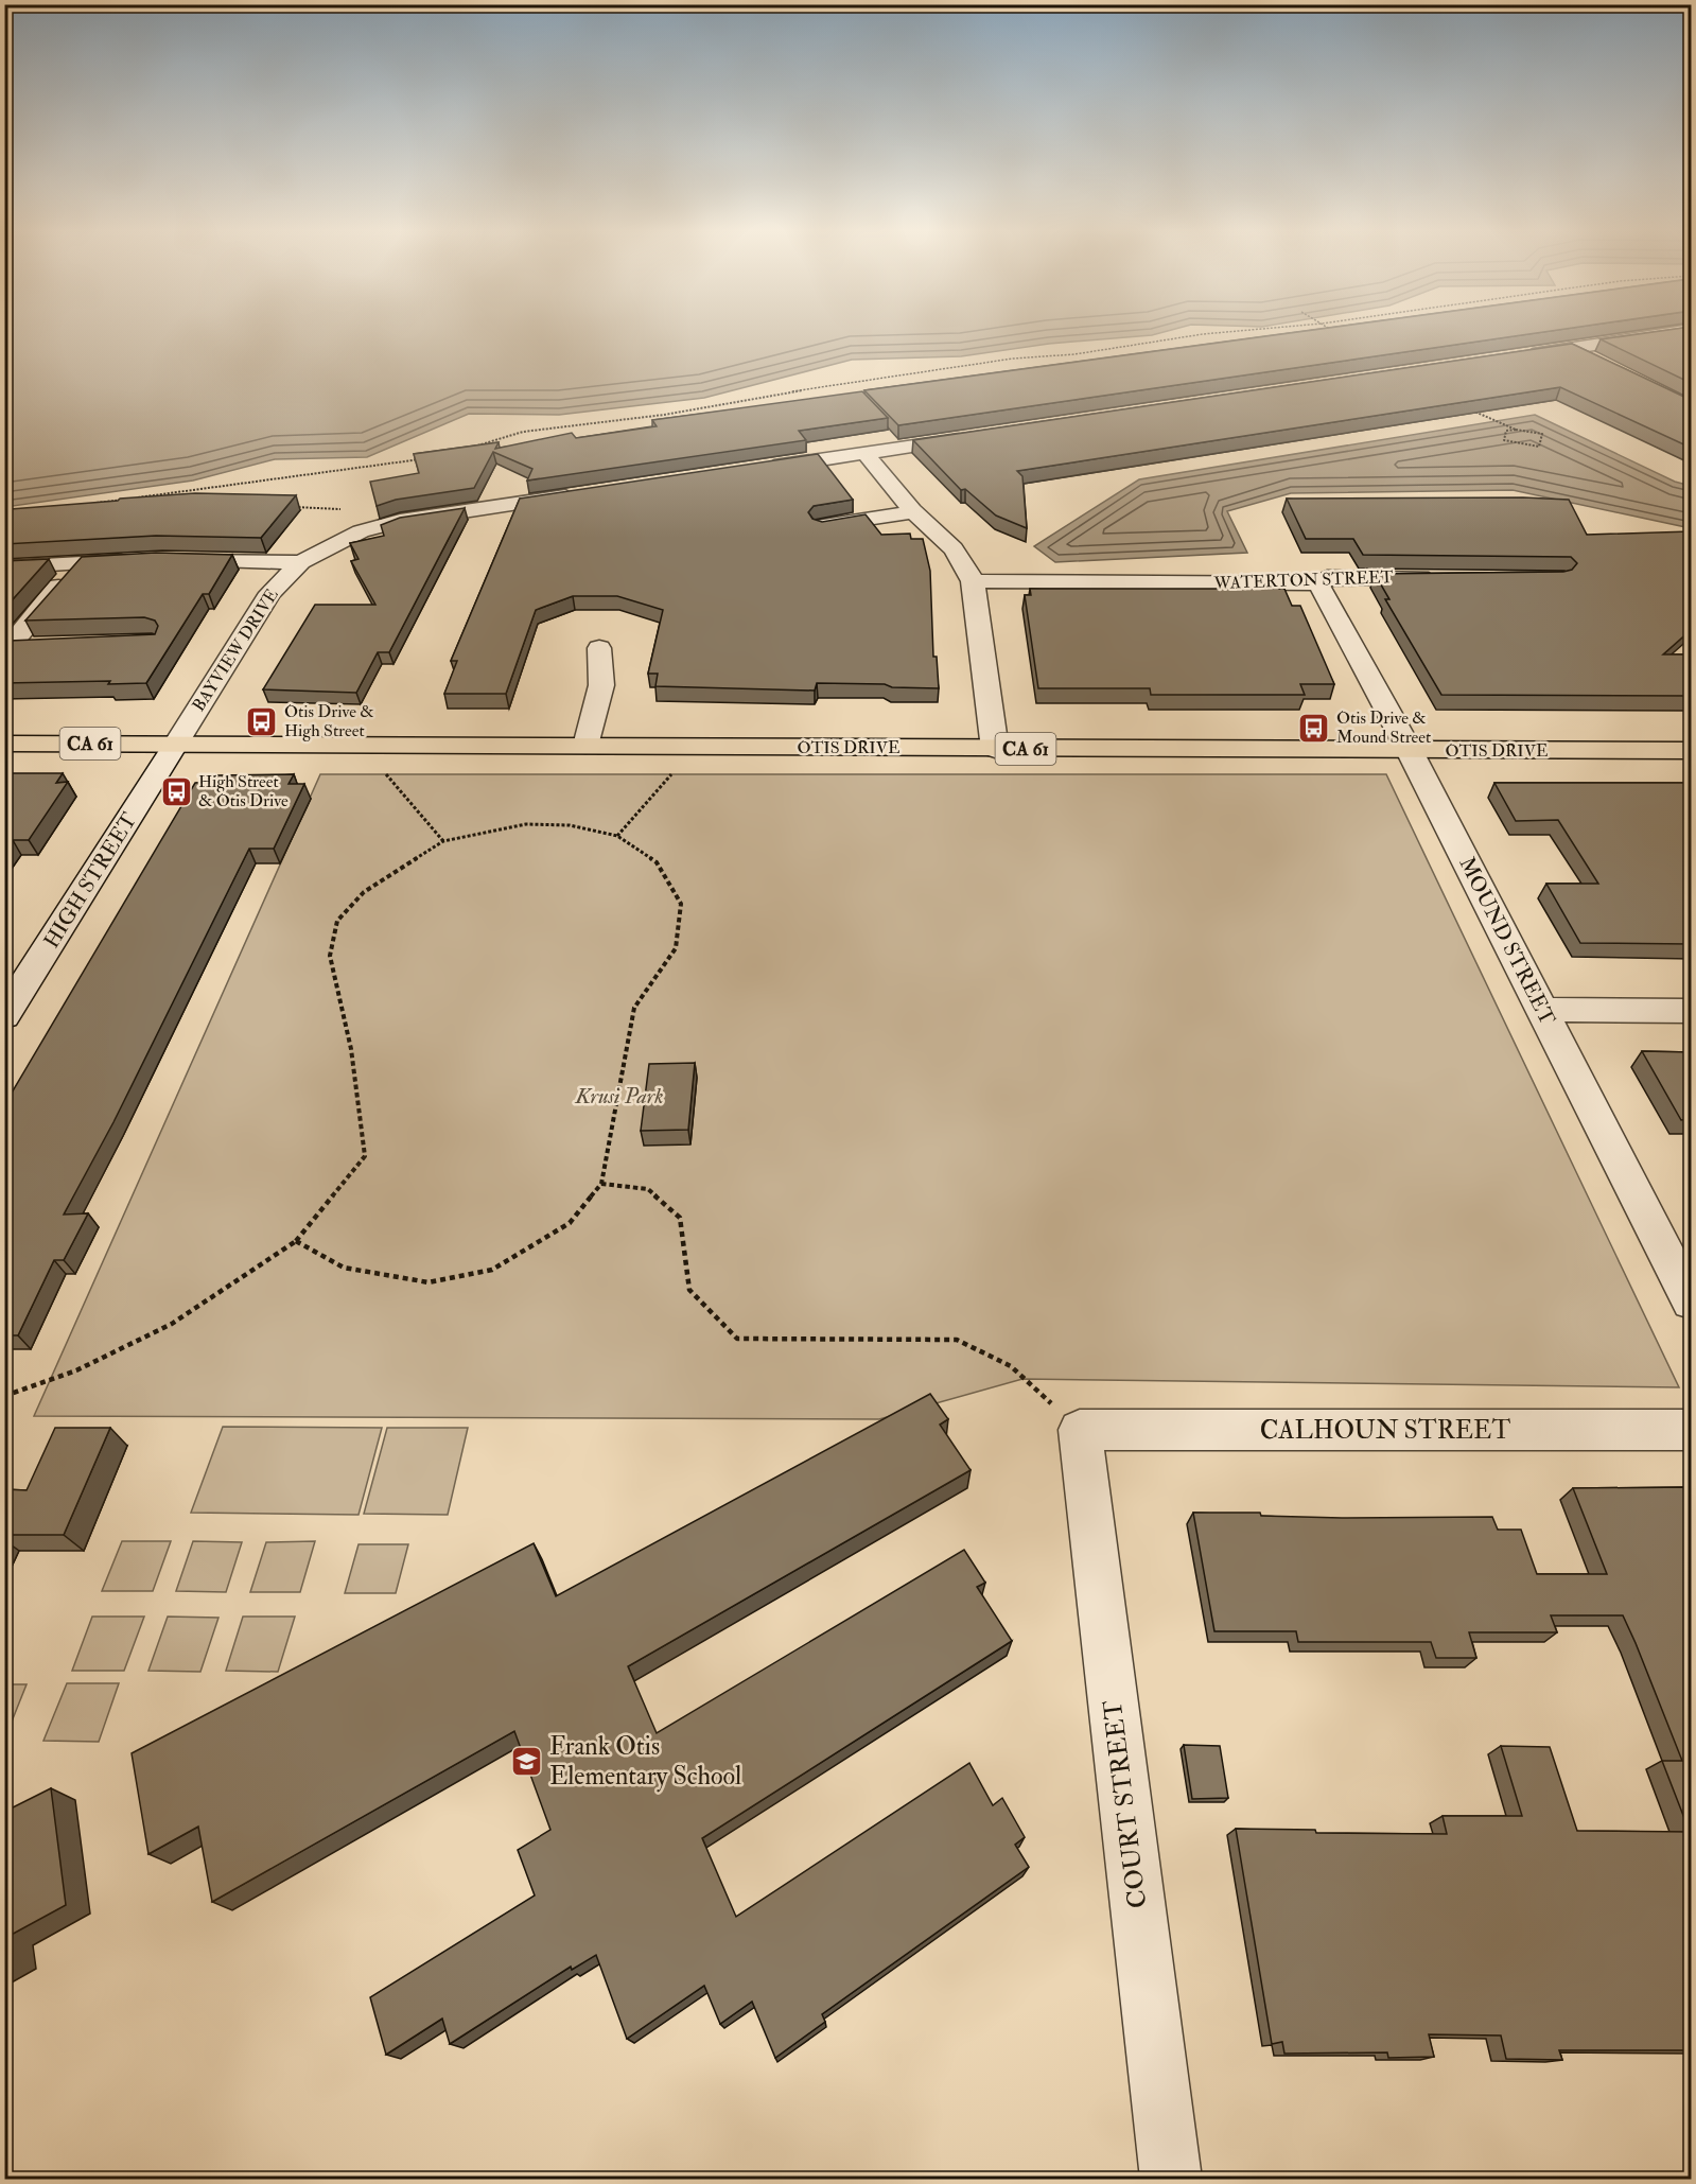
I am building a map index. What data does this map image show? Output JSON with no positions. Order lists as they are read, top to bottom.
{
  "streets": {
    "main road": ["CA 61", "OTIS DRIVE"],
    "street": [
      "WATERTON STREET",
      "BAYVIEW DRIVE",
      "HIGH STREET",
      "MOUND STREET",
      "CALHOUN STREET",
      "COURT STREET"
    ]
  },
  "crossings": [
    ["WATERTON STREET", "MOUND STREET"],
    ["BAYVIEW DRIVE", "OTIS DRIVE"],
    ["BAYVIEW DRIVE", "HIGH STREET"],
    ["OTIS DRIVE", "HIGH STREET"],
    ["OTIS DRIVE", "MOUND STREET"],
    ["CALHOUN STREET", "COURT STREET"]
  ],
  "parks": ["Krusi Park"],
  "places": {
    "bus stop": ["Otis Drive & High Street", "Otis Drive & Mound Street", "High Street & Otis Drive"],
    "school or university": ["Frank Otis Elementary School"]
  }
}
